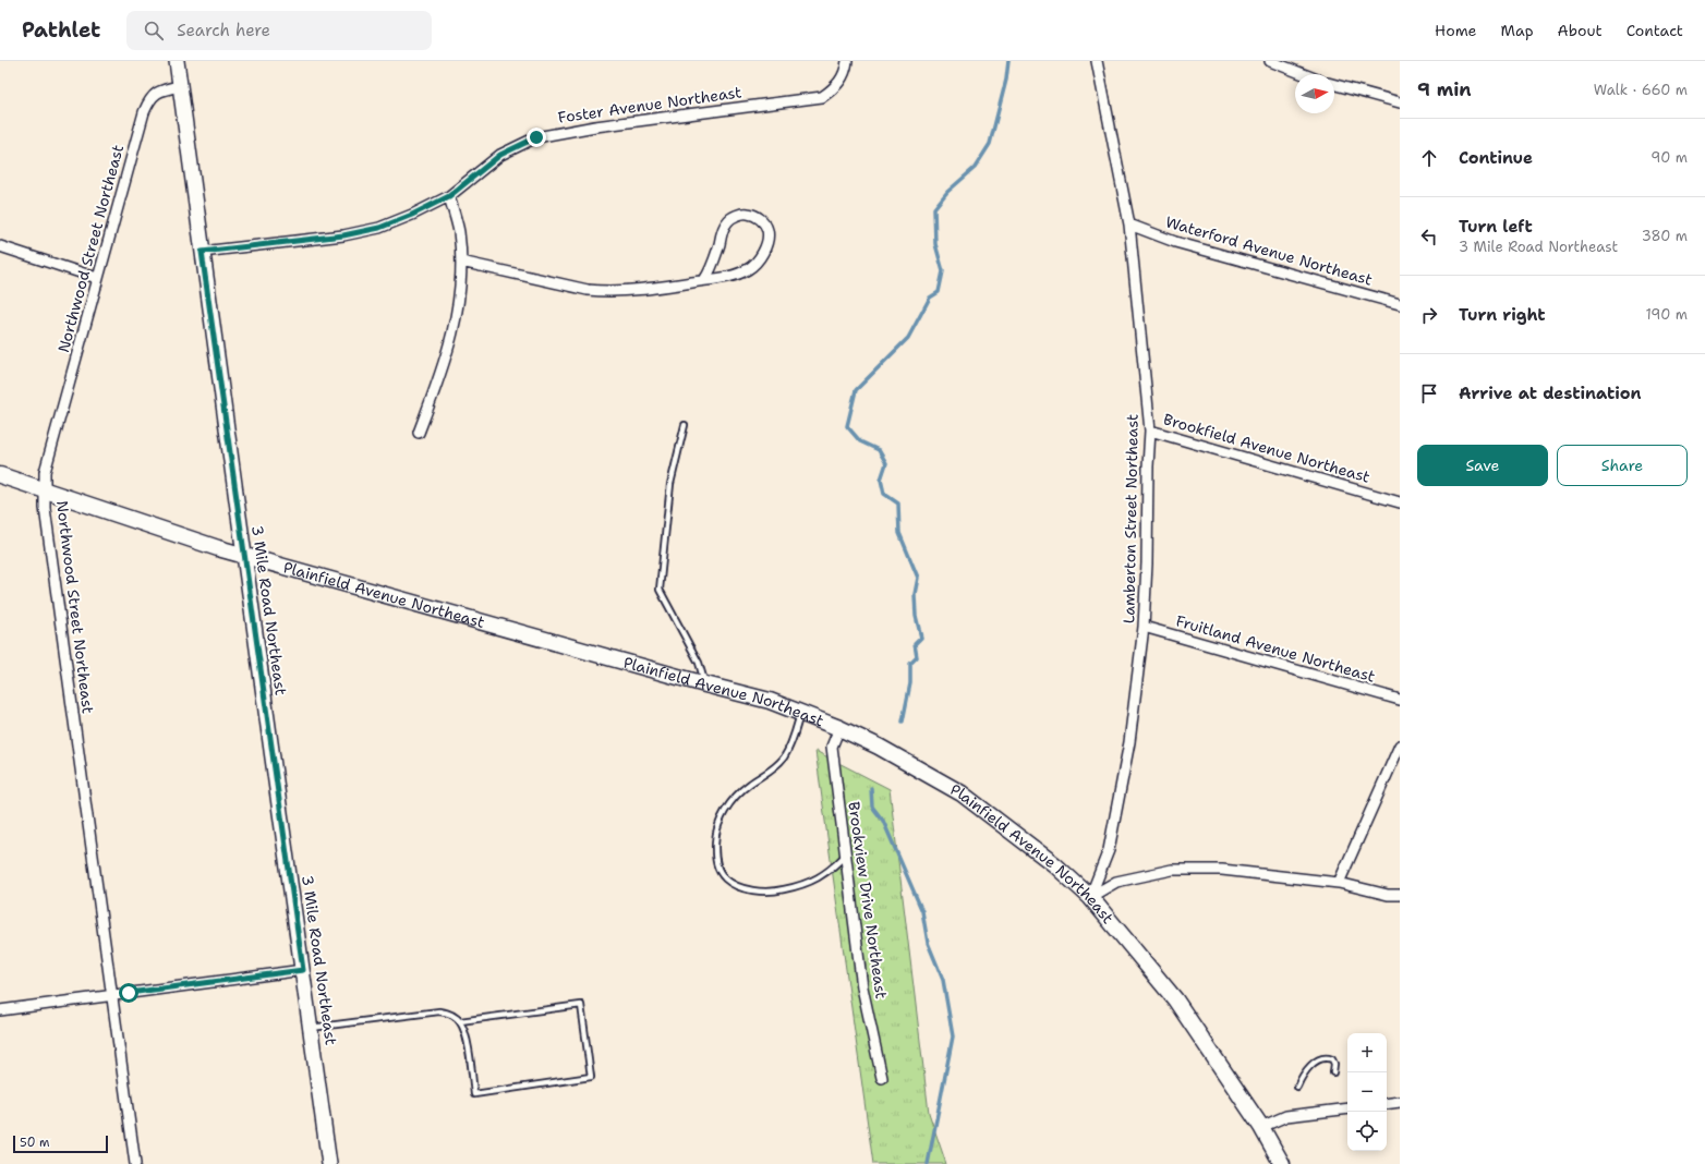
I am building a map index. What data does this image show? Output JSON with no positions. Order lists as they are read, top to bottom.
{
  "streets": {
    "main road": ["Plainfield Avenue Northeast", "3 Mile Road Northeast"],
    "street": [
      "Foster Avenue Northeast",
      "Northwood Street Northeast",
      "Waterford Avenue Northeast",
      "Brookfield Avenue Northeast",
      "Lamberton Street Northeast",
      "Fruitland Avenue Northeast",
      "Brookview Drive Northeast"
    ]
  },
  "crossings": [
    ["Foster Avenue Northeast", "3 Mile Road Northeast"],
    ["Northwood Street Northeast", "Plainfield Avenue Northeast"],
    ["Northwood Street Northeast", "3 Mile Road Northeast"],
    ["Waterford Avenue Northeast", "Lamberton Street Northeast"],
    ["Brookfield Avenue Northeast", "Lamberton Street Northeast"],
    ["Lamberton Street Northeast", "Plainfield Avenue Northeast"],
    ["Lamberton Street Northeast", "Fruitland Avenue Northeast"],
    ["Plainfield Avenue Northeast", "3 Mile Road Northeast"],
    ["Plainfield Avenue Northeast", "Brookview Drive Northeast"]
  ],
  "scale_bar": "50 m",
  "north": "right",
  "page": {
    "header": "Pathlet",
    "search": "Search here",
    "nav": [
      "Home",
      "Map",
      "About",
      "Contact"
    ],
    "heading": ["9 min", "Walk · 660 m"],
    "list": [
      ["Continue", "90 m"],
      ["Turn left", "3 Mile Road Northeast", "380 m"],
      ["Turn right", "190 m"],
      "Arrive at destination"
    ],
    "buttons": ["Save", "Share"],
    "map_buttons": ["+", "−"],
    "scale": "50 m"
  }
}
